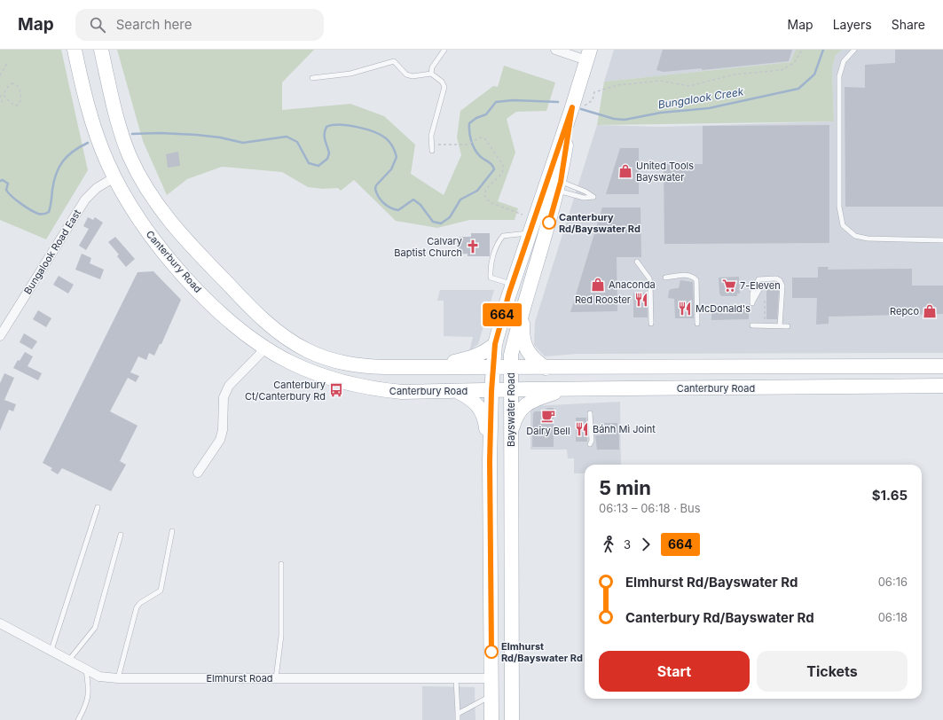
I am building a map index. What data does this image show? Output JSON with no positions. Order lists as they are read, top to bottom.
{
  "streets": {
    "main road": ["Canterbury Road", "Bayswater Road"],
    "street": ["Bungalook Road East", "Elmhurst Road"]
  },
  "crossings": [
    ["Bungalook Road East", "Canterbury Road"],
    ["Canterbury Road", "Bayswater Road"],
    ["Bayswater Road", "Elmhurst Road"]
  ],
  "water": ["Bungalook Creek"],
  "places": {
    "shop": ["United Tools Bayswater", "Anaconda", "Repco"],
    "other": ["Canterbury Rd/Bayswater Rd", "Elmhurst Rd/Bayswater Rd"],
    "church": ["Calvary Baptist Church"],
    "supermarket": ["7-Eleven"],
    "restaurant": ["Red Rooster", "McDonald's", "Bánh Mì Joint"],
    "bus stop": ["Canterbury Ct/Canterbury Rd"],
    "cafe": ["Dairy Bell"]
  },
  "lines": ["bus line 664"],
  "page": {
    "header": "Map",
    "search": "Search here",
    "nav": ["Map", "Layers", "Share"],
    "on_map": "664",
    "heading": ["5 min", "06:13 – 06:18 · Bus", "$1.65"],
    "legs": ["3", "664"],
    "list": [
      {
        "name": "Elmhurst Rd/Bayswater Rd",
        "value": "06:16"
      },
      {
        "name": "Canterbury Rd/Bayswater Rd",
        "value": "06:18"
      }
    ],
    "buttons": ["Start", "Tickets"]
  }
}
